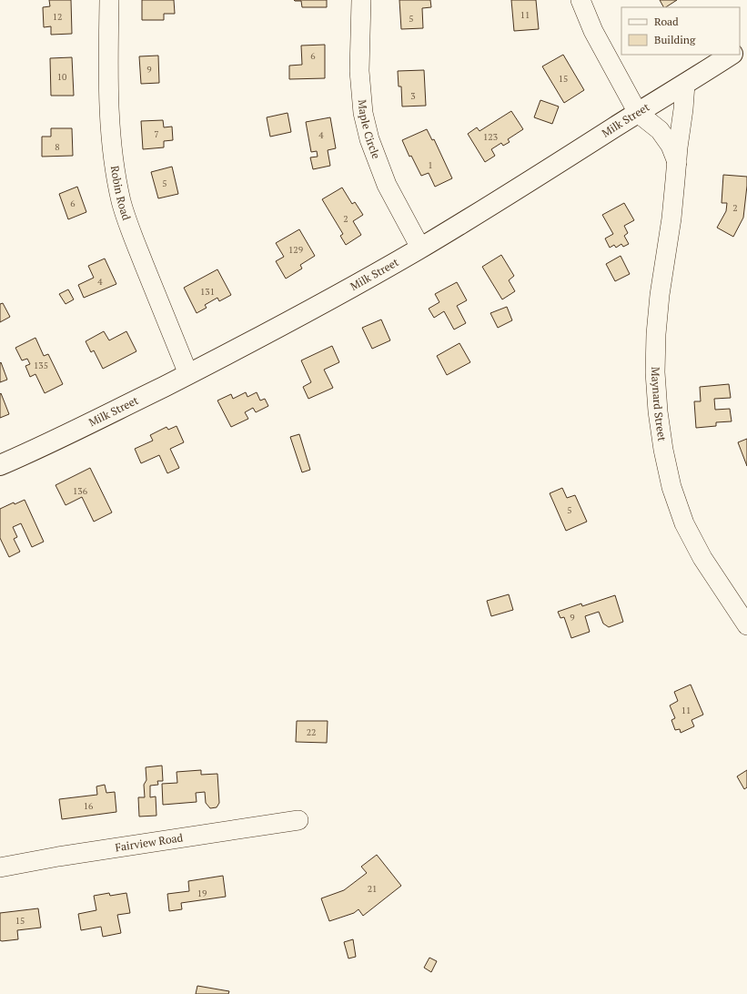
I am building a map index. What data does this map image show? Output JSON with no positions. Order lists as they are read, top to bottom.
{
  "streets": {
    "main road": ["Milk Street"],
    "street": [
      "Maple Circle",
      "Robin Road",
      "Maynard Street",
      "Fairview Road"
    ]
  },
  "crossings": [
    ["Milk Street", "Maple Circle"],
    ["Milk Street", "Robin Road"],
    ["Milk Street", "Maynard Street"]
  ],
  "house_numbers": [
    "11",
    "12",
    "5",
    "6",
    "9",
    "10",
    "15",
    "3",
    "7",
    "4",
    "123",
    "8",
    "1",
    "5",
    "6",
    "2",
    "2",
    "129",
    "4",
    "131",
    "135",
    "136",
    "5",
    "9",
    "11",
    "22",
    "16",
    "21",
    "19",
    "15"
  ],
  "legend": ["Road", "Building"]
}
